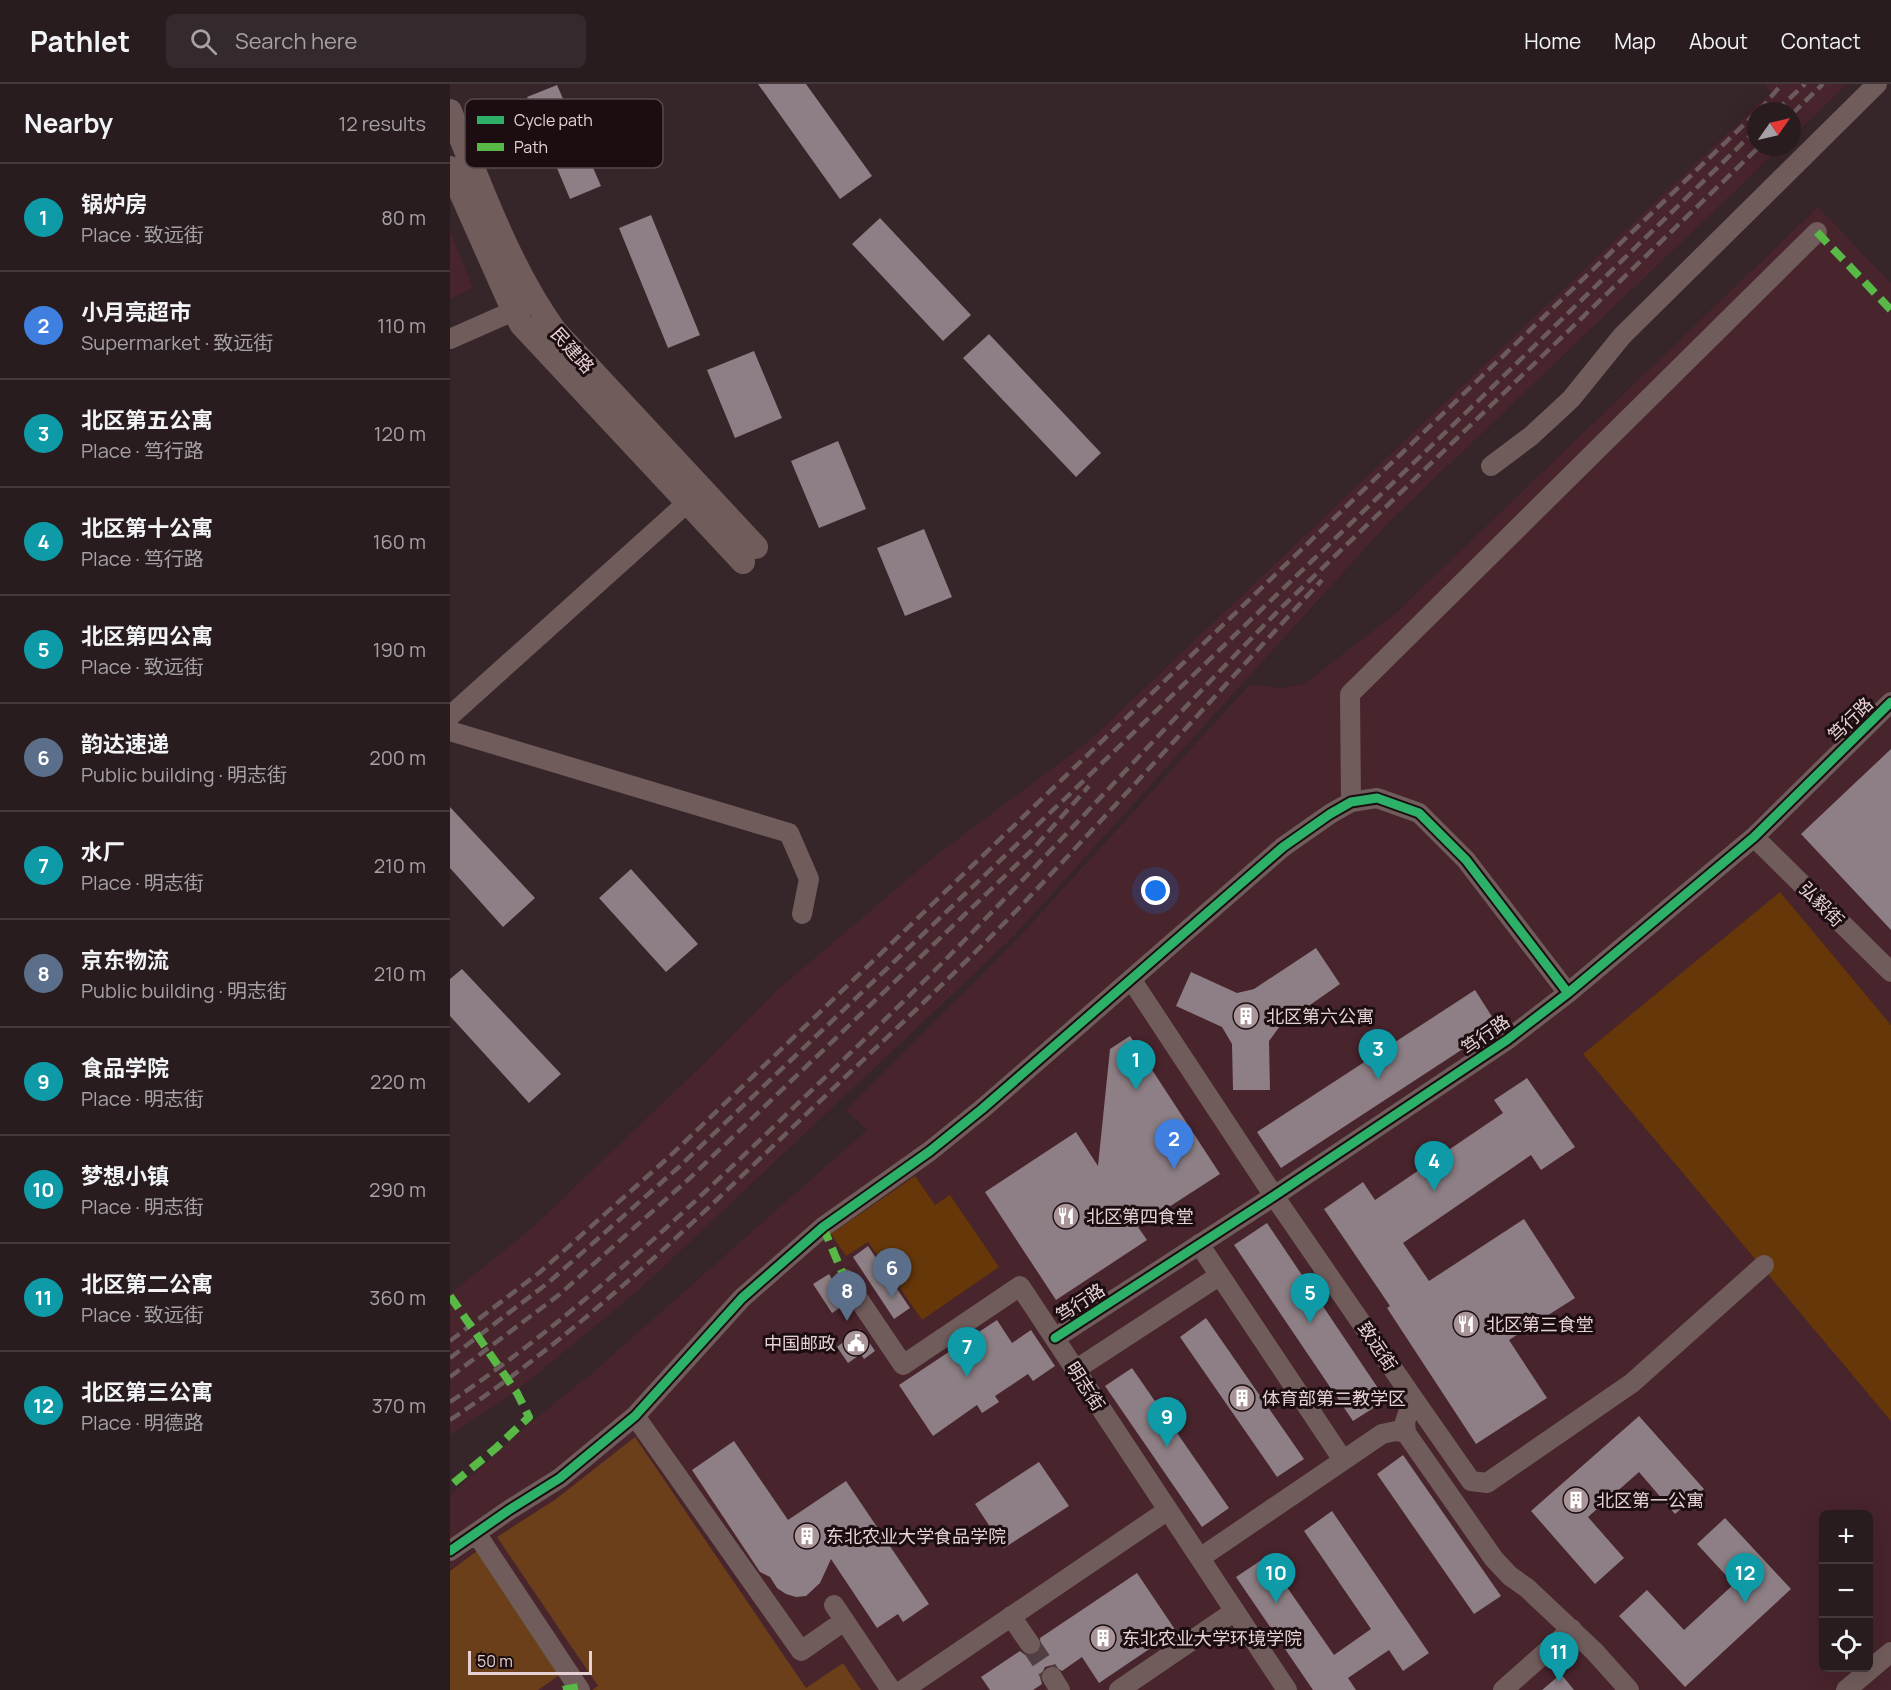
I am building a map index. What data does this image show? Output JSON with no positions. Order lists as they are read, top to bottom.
{
  "streets": {
    "street": [
      "民建路",
      "笃行路",
      "弘毅街",
      "致远街",
      "明志街"
    ]
  },
  "crossings": [
    ["笃行路", "弘毅街"],
    ["笃行路", "致远街"],
    ["笃行路", "明志街"]
  ],
  "places": {
    "building": [
      "北区第六公寓",
      "体育部第二教学区",
      "北区第一公寓",
      "东北农业大学食品学院",
      "东北农业大学环境学院"
    ],
    "restaurant": ["北区第四食堂", "北区第三食堂"],
    "public building": ["中国邮政"]
  },
  "legend": ["Cycle path", "Path"],
  "scale_bar": "50 m",
  "north": "top right",
  "page": {
    "header": "Pathlet",
    "search": "Search here",
    "nav": [
      "Home",
      "Map",
      "About",
      "Contact"
    ],
    "heading": ["Nearby", "12 results"],
    "list": [
      {
        "mark": "1",
        "name": "锅炉房",
        "note": "Place · 致远街",
        "value": "80 m"
      },
      {
        "mark": "2",
        "name": "小月亮超市",
        "note": "Supermarket · 致远街",
        "value": "110 m"
      },
      {
        "mark": "3",
        "name": "北区第五公寓",
        "note": "Place · 笃行路",
        "value": "120 m"
      },
      {
        "mark": "4",
        "name": "北区第十公寓",
        "note": "Place · 笃行路",
        "value": "160 m"
      },
      {
        "mark": "5",
        "name": "北区第四公寓",
        "note": "Place · 致远街",
        "value": "190 m"
      },
      {
        "mark": "6",
        "name": "韵达速递",
        "note": "Public building · 明志街",
        "value": "200 m"
      },
      {
        "mark": "7",
        "name": "水厂",
        "note": "Place · 明志街",
        "value": "210 m"
      },
      {
        "mark": "8",
        "name": "京东物流",
        "note": "Public building · 明志街",
        "value": "210 m"
      },
      {
        "mark": "9",
        "name": "食品学院",
        "note": "Place · 明志街",
        "value": "220 m"
      },
      {
        "mark": "10",
        "name": "梦想小镇",
        "note": "Place · 明志街",
        "value": "290 m"
      },
      {
        "mark": "11",
        "name": "北区第二公寓",
        "note": "Place · 致远街",
        "value": "360 m"
      },
      {
        "mark": "12",
        "name": "北区第三公寓",
        "note": "Place · 明德路",
        "value": "370 m"
      }
    ],
    "pins": [
      "3",
      "1",
      "2",
      "4",
      "6",
      "8",
      "5",
      "7",
      "9",
      "10",
      "12",
      "11"
    ],
    "map_buttons": ["+", "−"],
    "scale": "50 m"
  }
}
